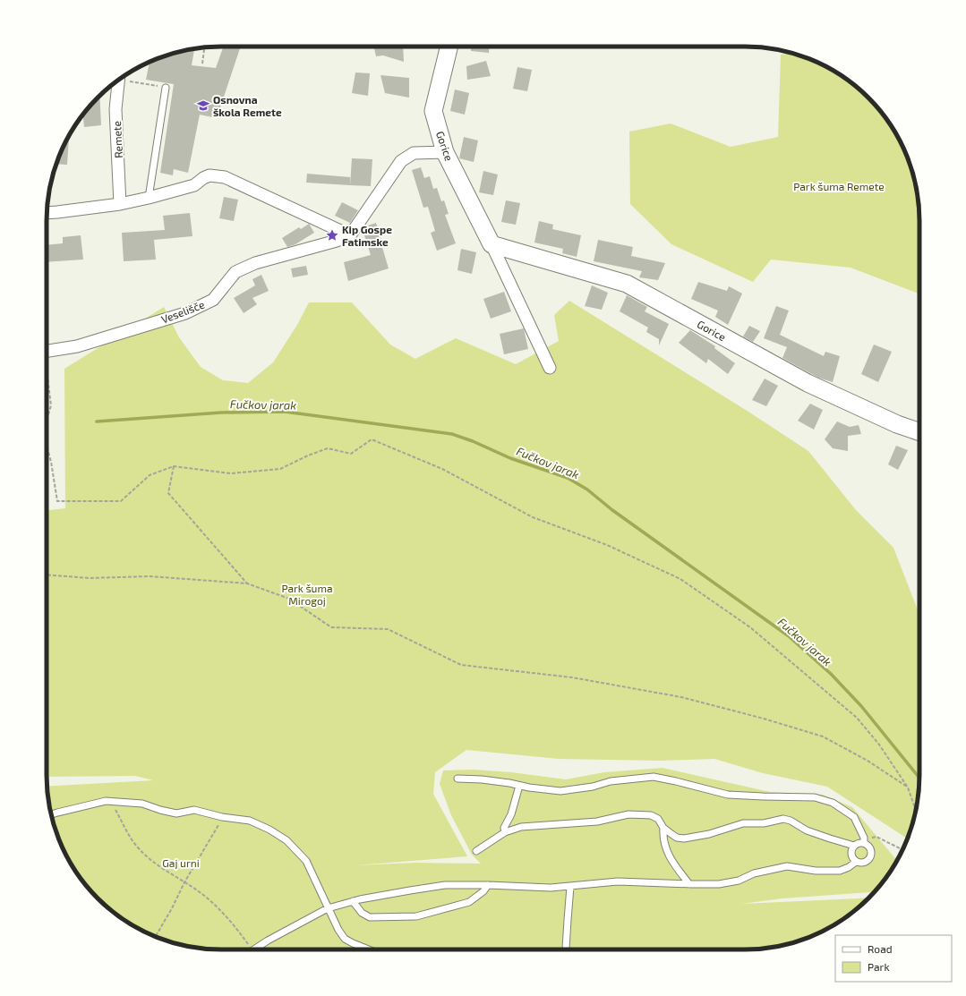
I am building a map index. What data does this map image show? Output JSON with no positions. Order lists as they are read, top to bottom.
{
  "streets": {
    "street": ["Remete", "Gorice", "Veselišče"]
  },
  "water": ["Fučkov jarak"],
  "parks": ["Park šuma Remete", "Park šuma Mirogoj", "Gaj urni"],
  "places": {
    "school or university": ["Osnovna škola Remete"],
    "place": ["Kip Gospe Fatimske"]
  },
  "legend": ["Road", "Park"]
}
